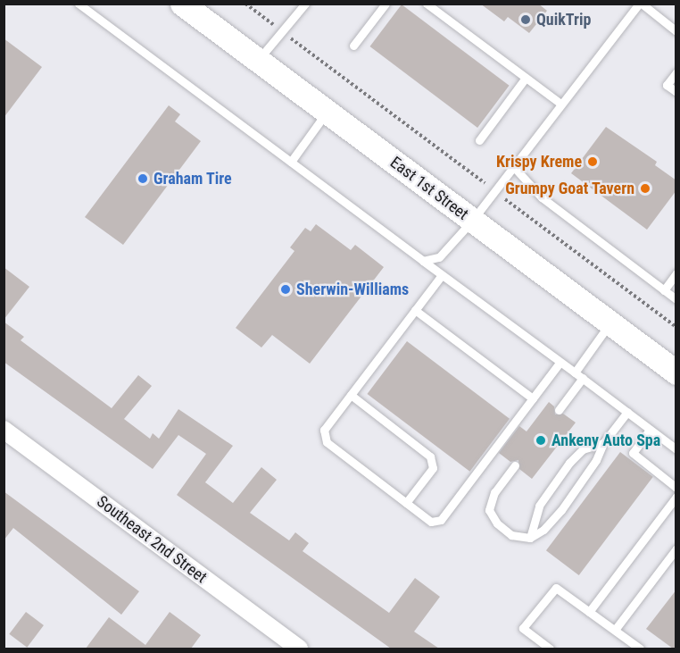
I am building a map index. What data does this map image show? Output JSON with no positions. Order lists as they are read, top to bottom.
{
  "streets": {
    "main road": ["East 1st Street"],
    "street": ["Southeast 2nd Street"]
  },
  "places": [
    "QuikTrip",
    "Krispy Kreme",
    "Graham Tire",
    "Grumpy Goat Tavern",
    "Sherwin-Williams",
    "Ankeny Auto Spa"
  ]
}
